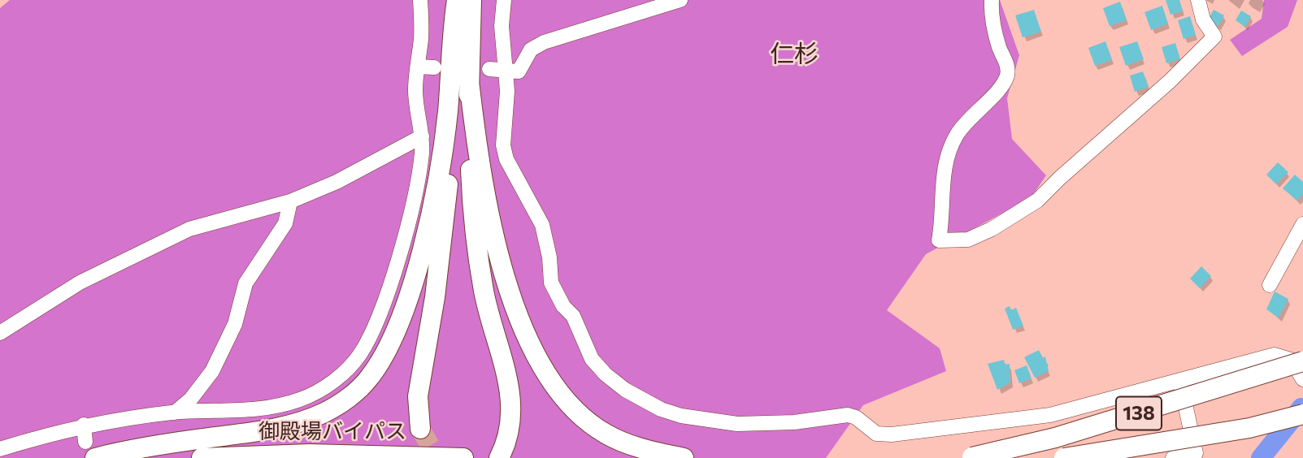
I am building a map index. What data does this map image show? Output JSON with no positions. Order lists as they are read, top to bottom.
{
  "streets": {
    "highway": ["138", "御殿場バイパス"]
  },
  "districts": ["仁杉"]
}
